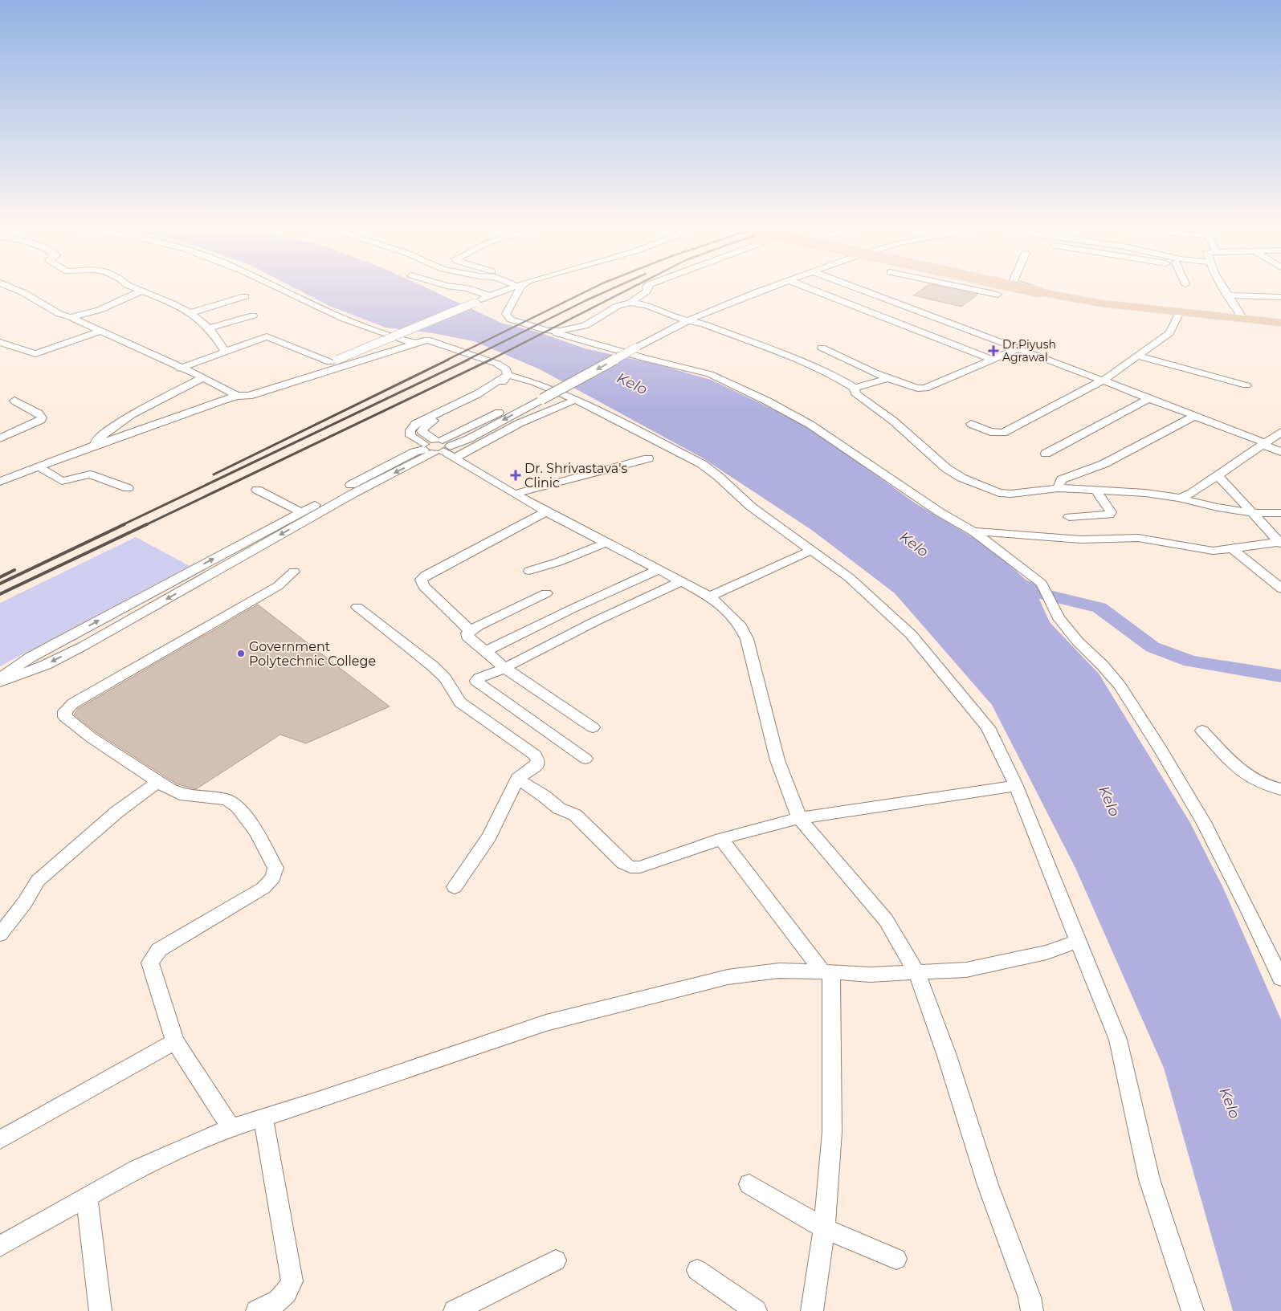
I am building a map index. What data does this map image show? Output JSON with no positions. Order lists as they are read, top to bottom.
{
  "water": ["Kelo"],
  "places": {
    "health": ["Dr.Piyush Agrawal", "Dr. Shrivastava's Clinic"],
    "other": ["Government Polytechnic College"]
  }
}
